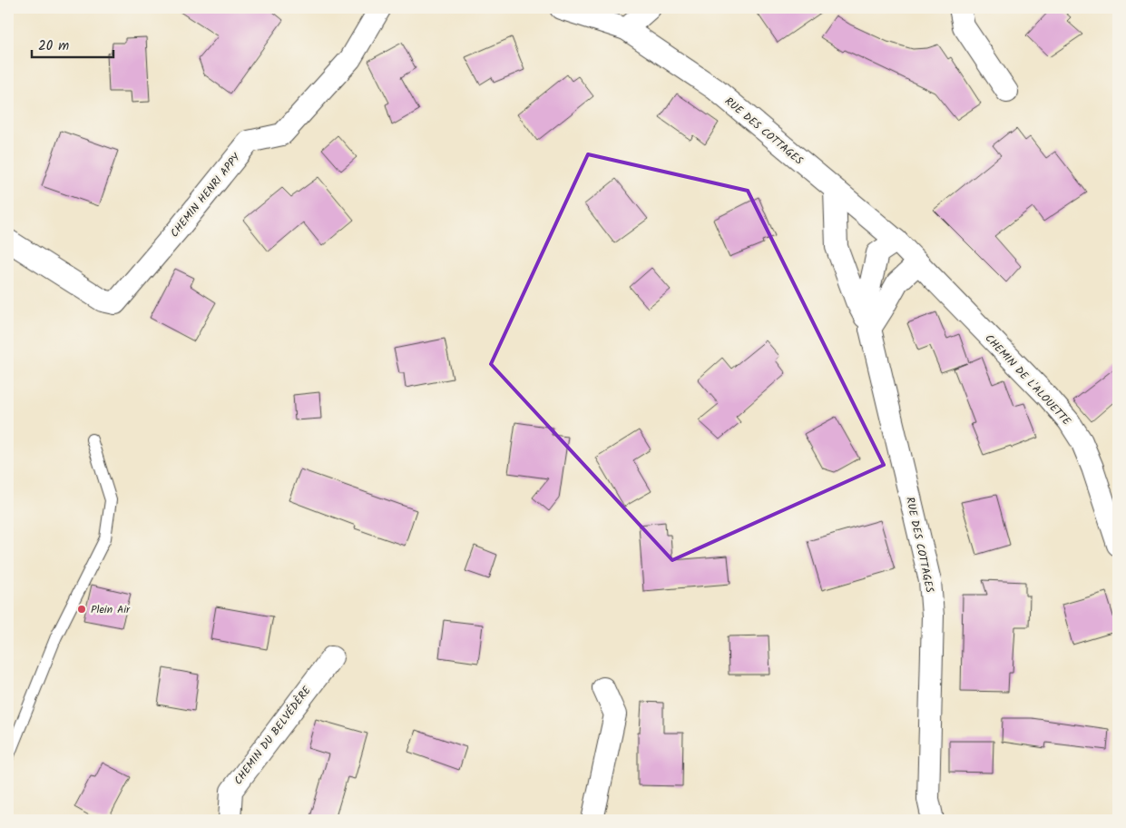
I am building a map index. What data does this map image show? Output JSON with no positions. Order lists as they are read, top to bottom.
{
  "streets": {
    "street": [
      "RUE DES COTTAGES",
      "CHEMIN HENRI APPY",
      "CHEMIN DE L'ALOUETTE",
      "CHEMIN DU BELVÉDÈRE"
    ]
  },
  "crossings": [
    ["RUE DES COTTAGES", "CHEMIN DE L'ALOUETTE"]
  ],
  "places": ["Plein Air"],
  "scale_bar": "20 m"
}
